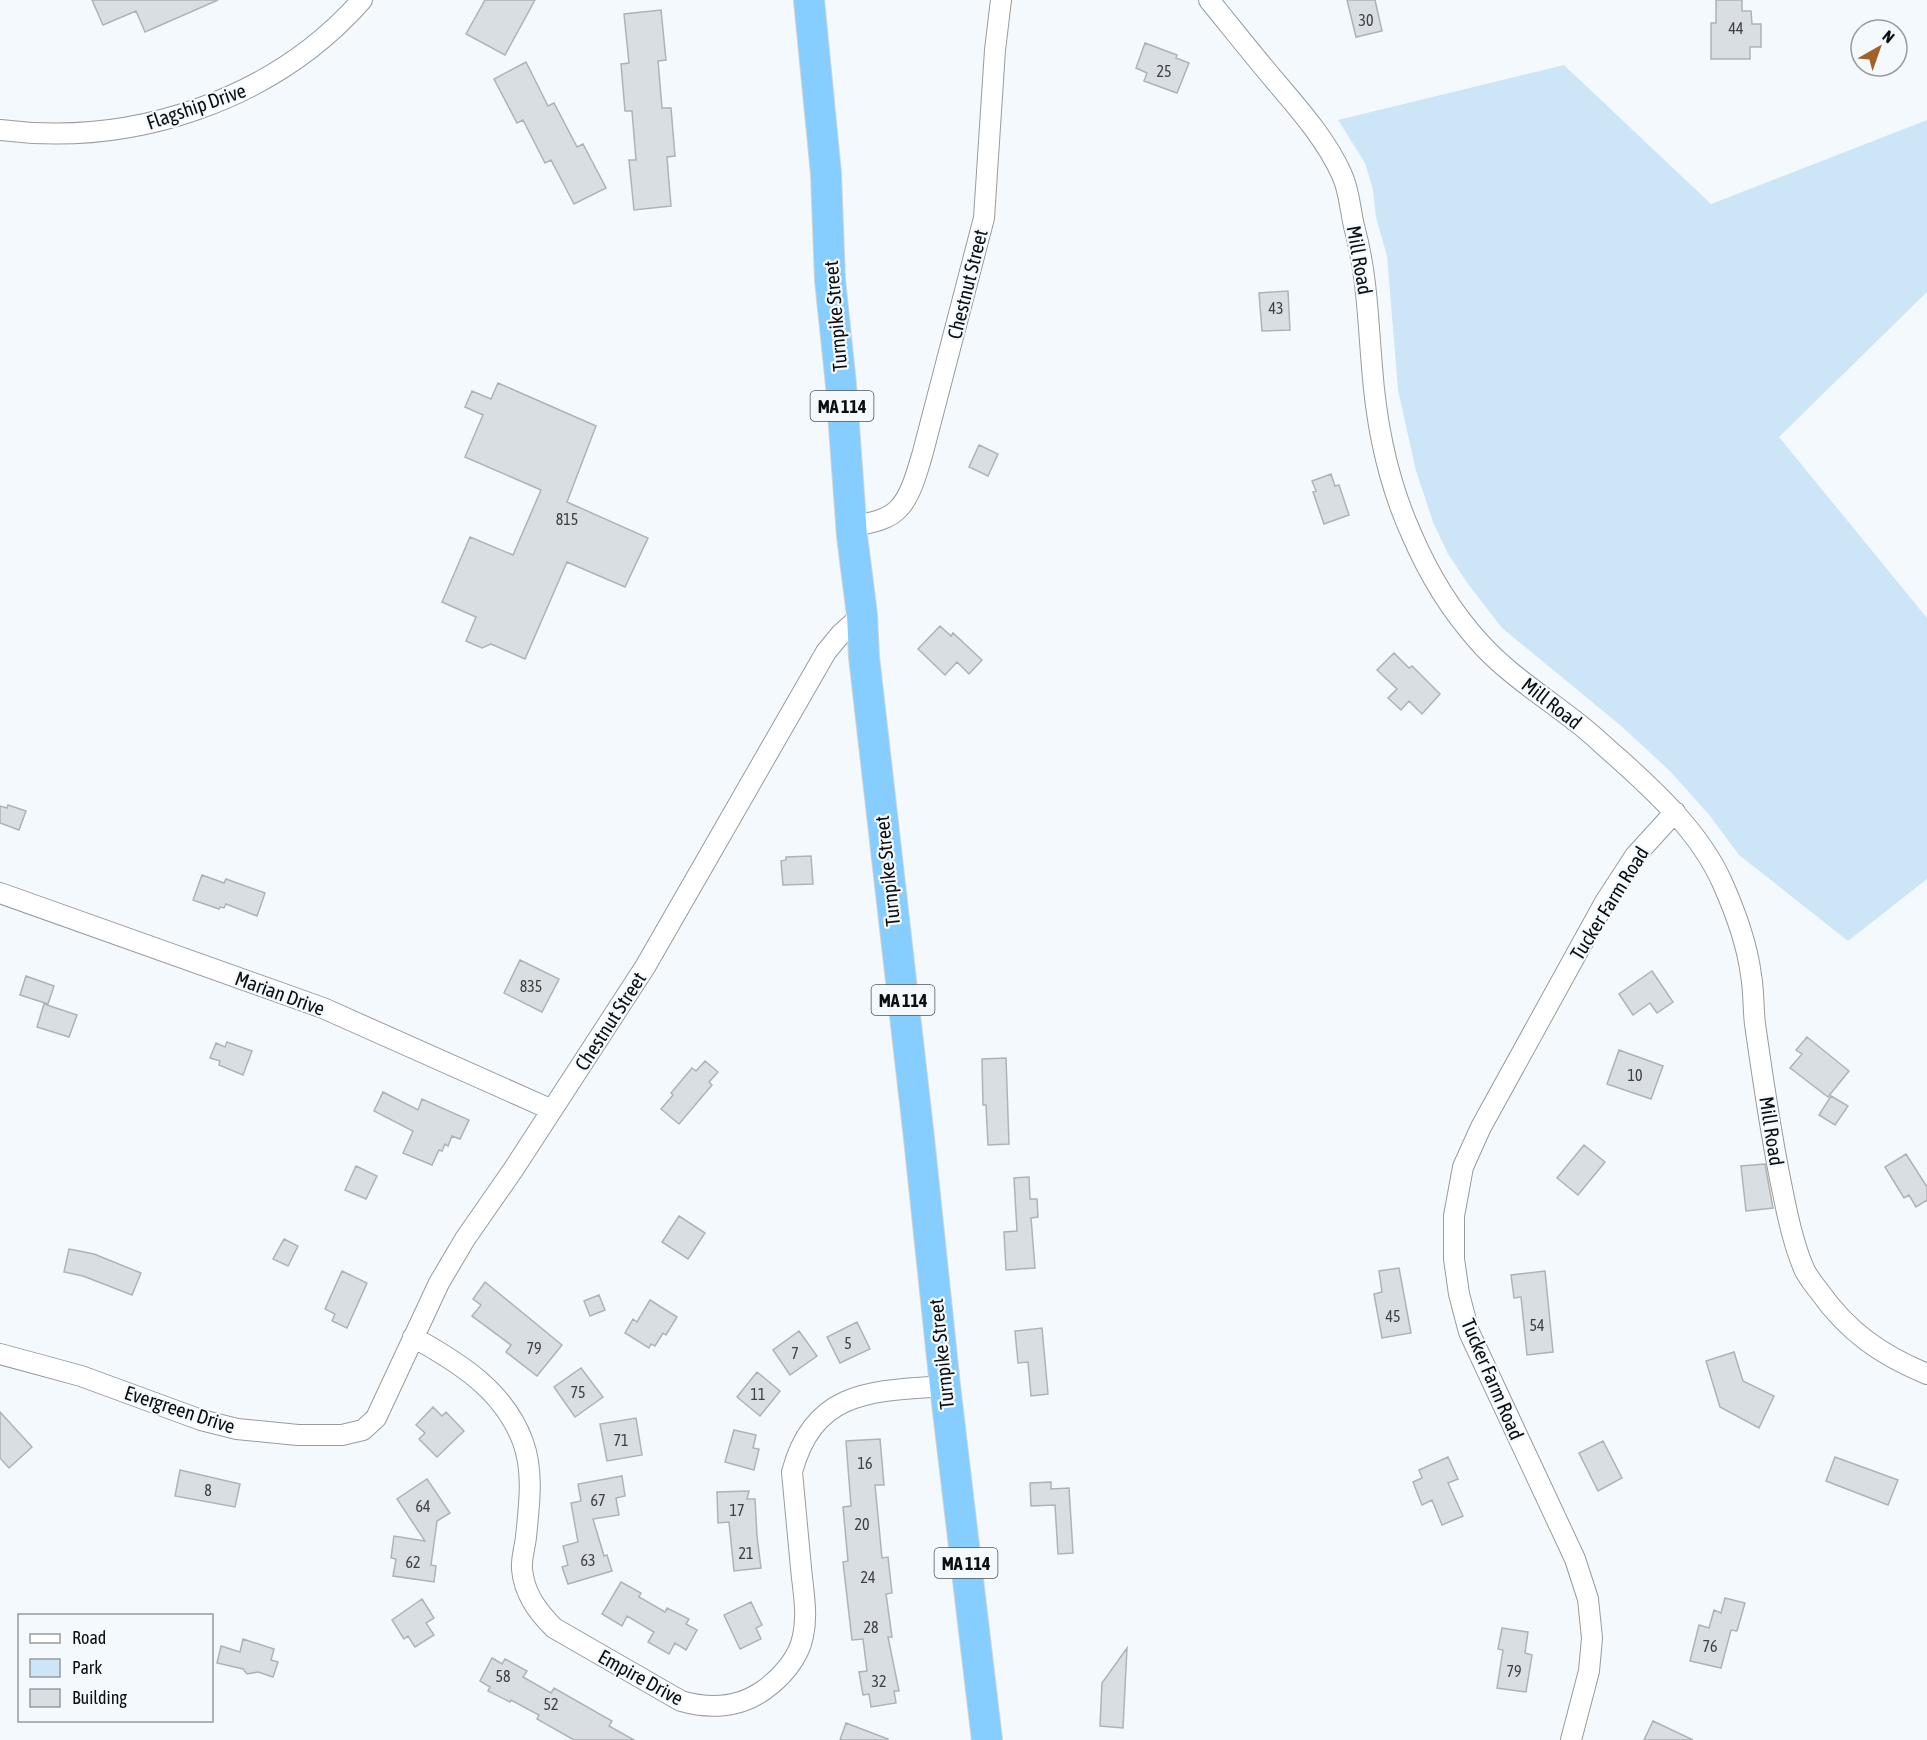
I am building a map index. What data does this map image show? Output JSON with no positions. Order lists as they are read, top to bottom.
{
  "streets": {
    "highway": ["Turnpike Street", "MA 114"],
    "street": [
      "Flagship Drive",
      "Mill Road",
      "Chestnut Street",
      "Tucker Farm Road",
      "Marian Drive",
      "Evergreen Drive",
      "Empire Drive"
    ]
  },
  "crossings": [
    ["Mill Road", "Tucker Farm Road"],
    ["Chestnut Street", "Turnpike Street"],
    ["Chestnut Street", "Marian Drive"],
    ["Chestnut Street", "Evergreen Drive"],
    ["Chestnut Street", "Empire Drive"],
    ["Turnpike Street", "Empire Drive"]
  ],
  "house_numbers": [
    "30",
    "44",
    "25",
    "43",
    "815",
    "835",
    "10",
    "45",
    "54",
    "5",
    "79",
    "7",
    "75",
    "11",
    "71",
    "16",
    "8",
    "67",
    "64",
    "17",
    "20",
    "21",
    "63",
    "62",
    "24",
    "28",
    "76",
    "79",
    "58",
    "32",
    "52"
  ],
  "legend": ["Road", "Park", "Building"],
  "north": "top right"
}
